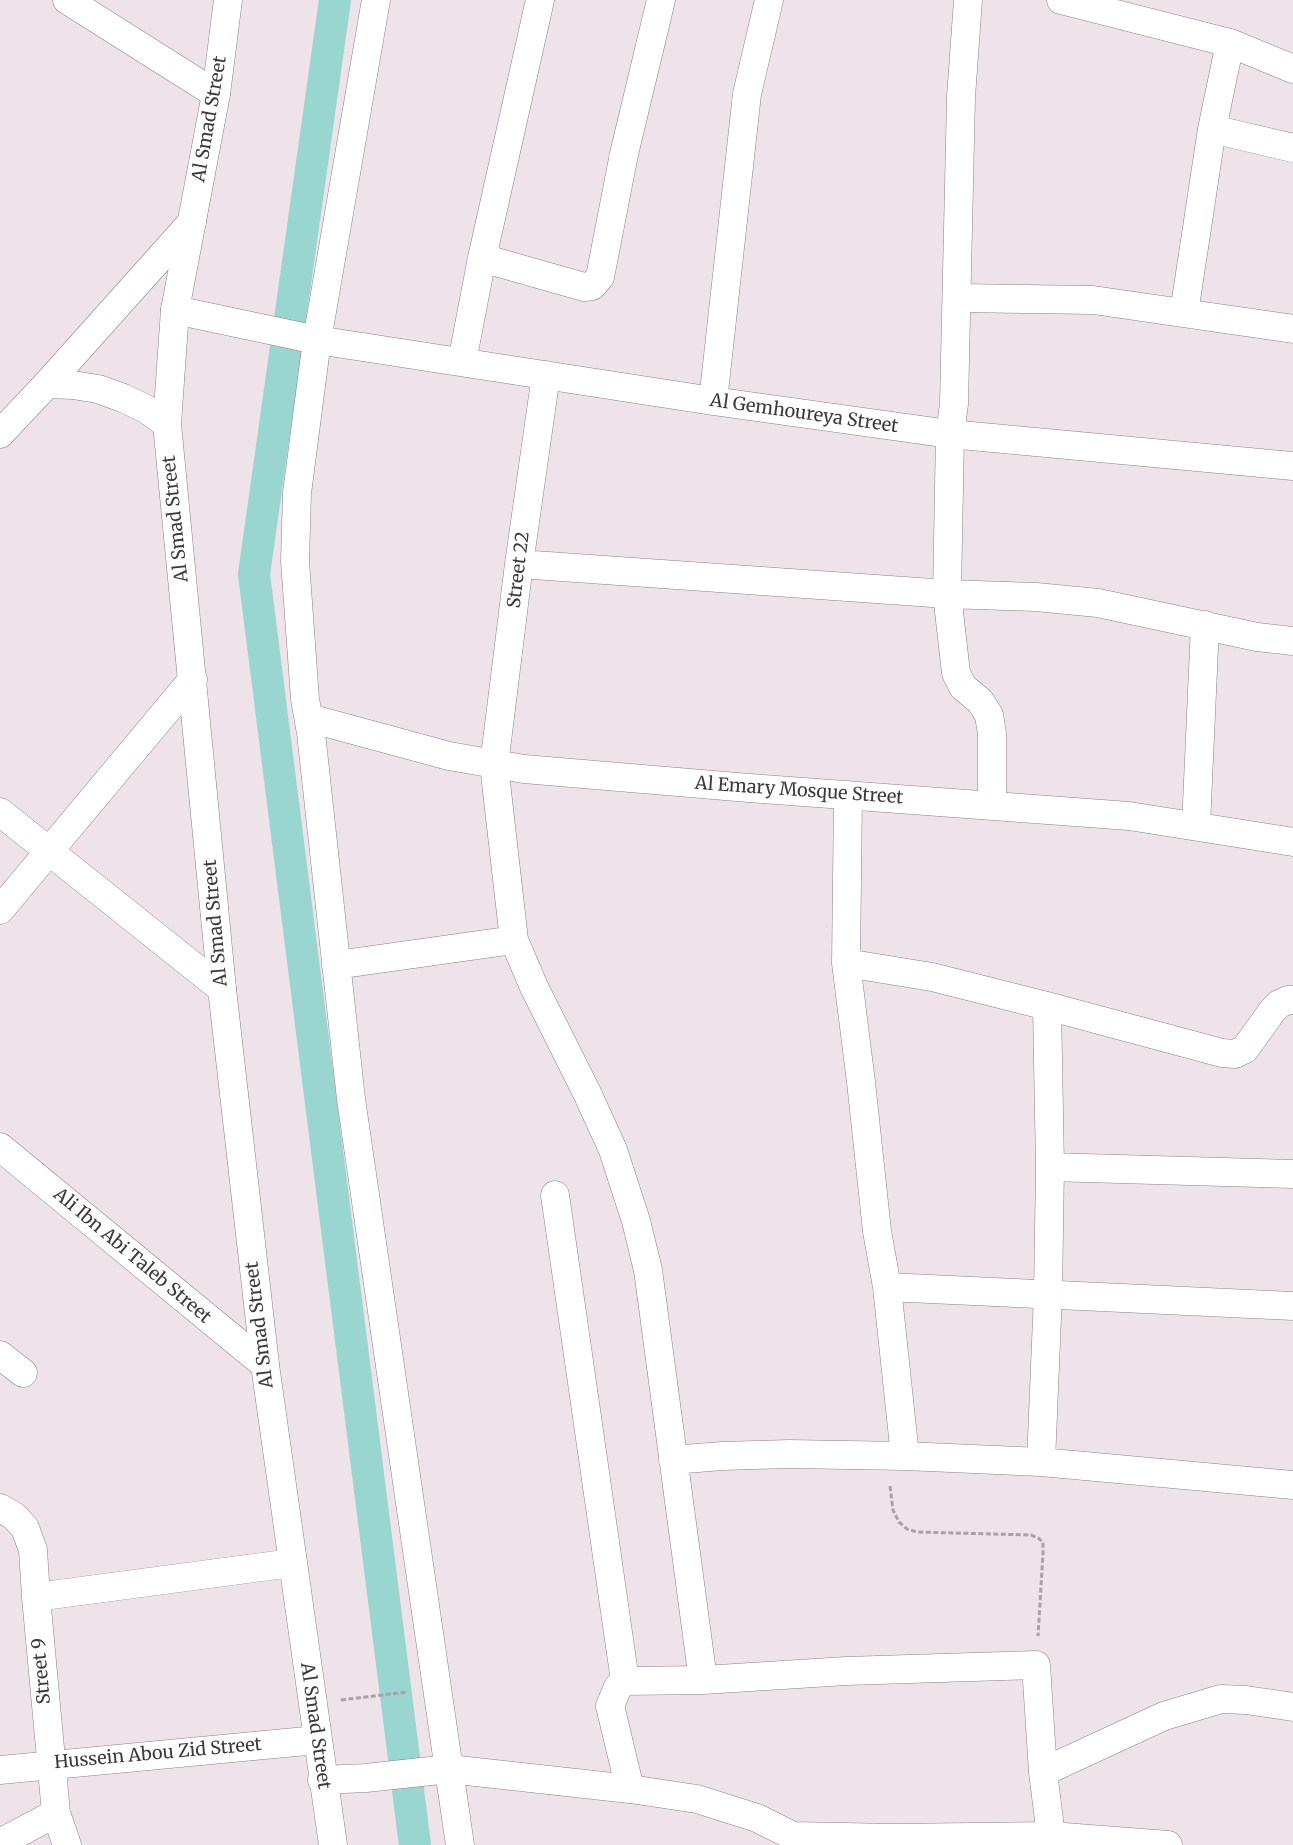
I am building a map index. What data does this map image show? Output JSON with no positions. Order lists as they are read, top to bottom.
{
  "streets": {
    "main road": [
      "Al Smad Street",
      "Al Gemhoureya Street",
      "Street 22",
      "Al Emary Mosque Street",
      "Ali Ibn Abi Taleb Street",
      "Street 9",
      "Hussein Abou Zid Street"
    ]
  },
  "crossings": [
    ["Al Smad Street", "Al Gemhoureya Street"],
    ["Al Smad Street", "Ali Ibn Abi Taleb Street"],
    ["Al Smad Street", "Hussein Abou Zid Street"],
    ["Al Gemhoureya Street", "Street 22"],
    ["Street 22", "Al Emary Mosque Street"],
    ["Street 9", "Hussein Abou Zid Street"]
  ]
}
